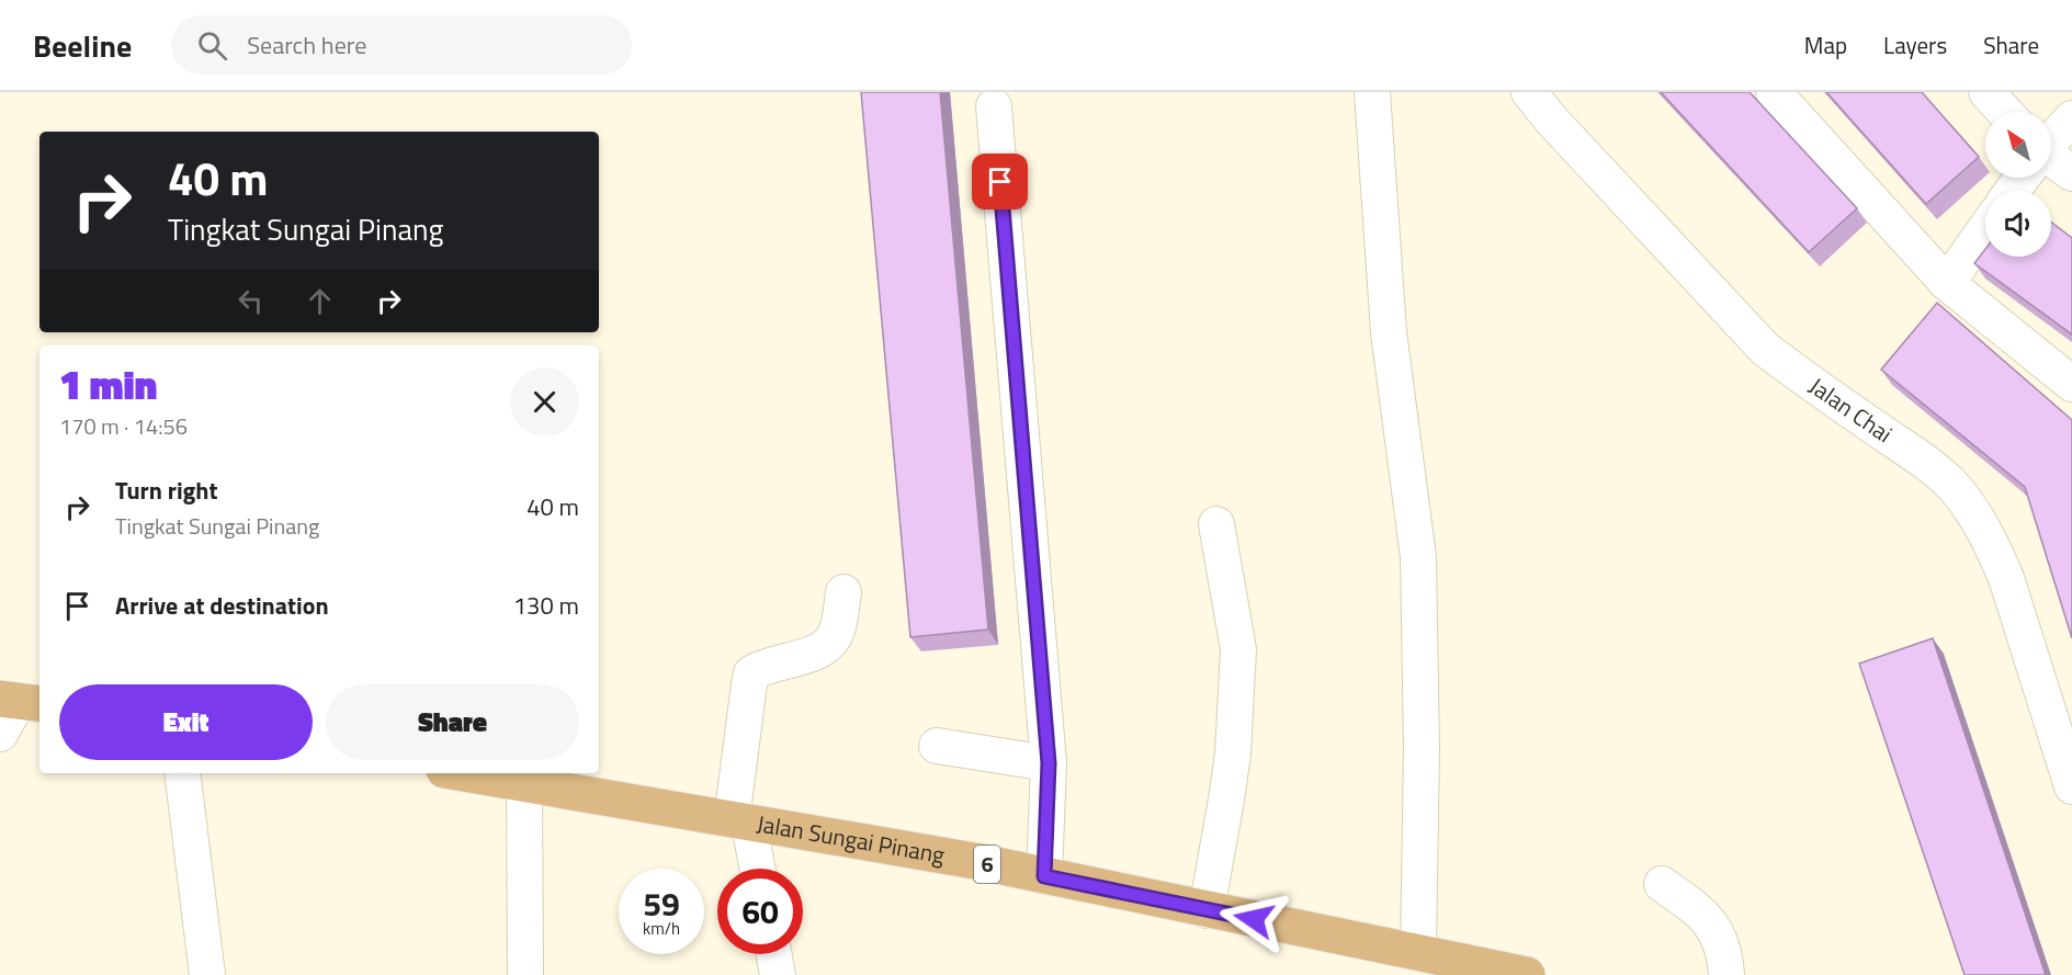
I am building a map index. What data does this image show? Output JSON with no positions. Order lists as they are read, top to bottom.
{
  "streets": {
    "main road": ["Jalan Sungai Pinang", "6"],
    "street": ["Jalan Chai"]
  },
  "north": "top left",
  "page": {
    "header": "Beeline",
    "search": "Search here",
    "nav": ["Map", "Layers", "Share"],
    "turn": ["40 m", "Tingkat Sungai Pinang"],
    "heading": ["1 min", "170 m · 14:56"],
    "list": [
      {
        "name": "Turn right",
        "note": "Tingkat Sungai Pinang",
        "value": "40 m"
      },
      {
        "name": "Arrive at destination",
        "value": "130 m"
      }
    ],
    "buttons": ["Exit", "Share"],
    "speed": "59 km/h",
    "limit": "60"
  }
}
